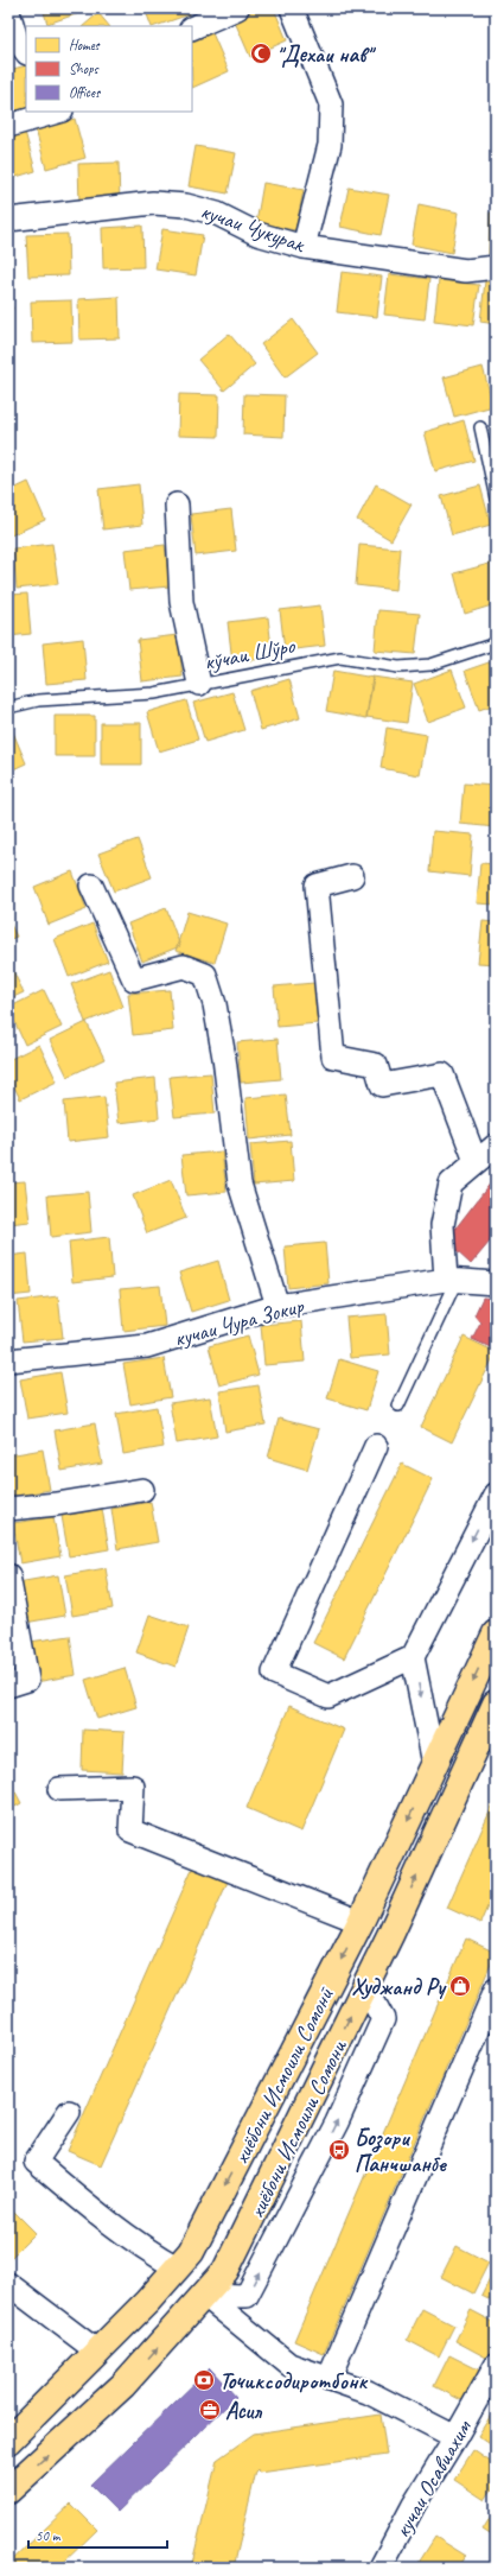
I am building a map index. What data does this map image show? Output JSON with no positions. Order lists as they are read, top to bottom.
{
  "streets": {
    "main road": ["хиёбони Исмоили Сомонӣ", "хиёбони Исмоили Сомони"],
    "street": ["кучаи Чукурак", "кучаи Чура Зокир", "кучаи Осавиахим"],
    "lane": ["кўчаи Шўро"]
  },
  "one_way": ["хиёбони Исмоили Сомонӣ", "хиёбони Исмоили Сомони"],
  "places": {
    "mosque": ["\"Дехаи нав\""],
    "shop": ["Худжанд Ру"],
    "bus stop": ["Бозори Панчшанбе"],
    "bank": ["Точиксодиротбонк"],
    "office": ["Асил"]
  },
  "legend": ["Homes", "Shops", "Offices"],
  "scale_bar": "50 m"
}
